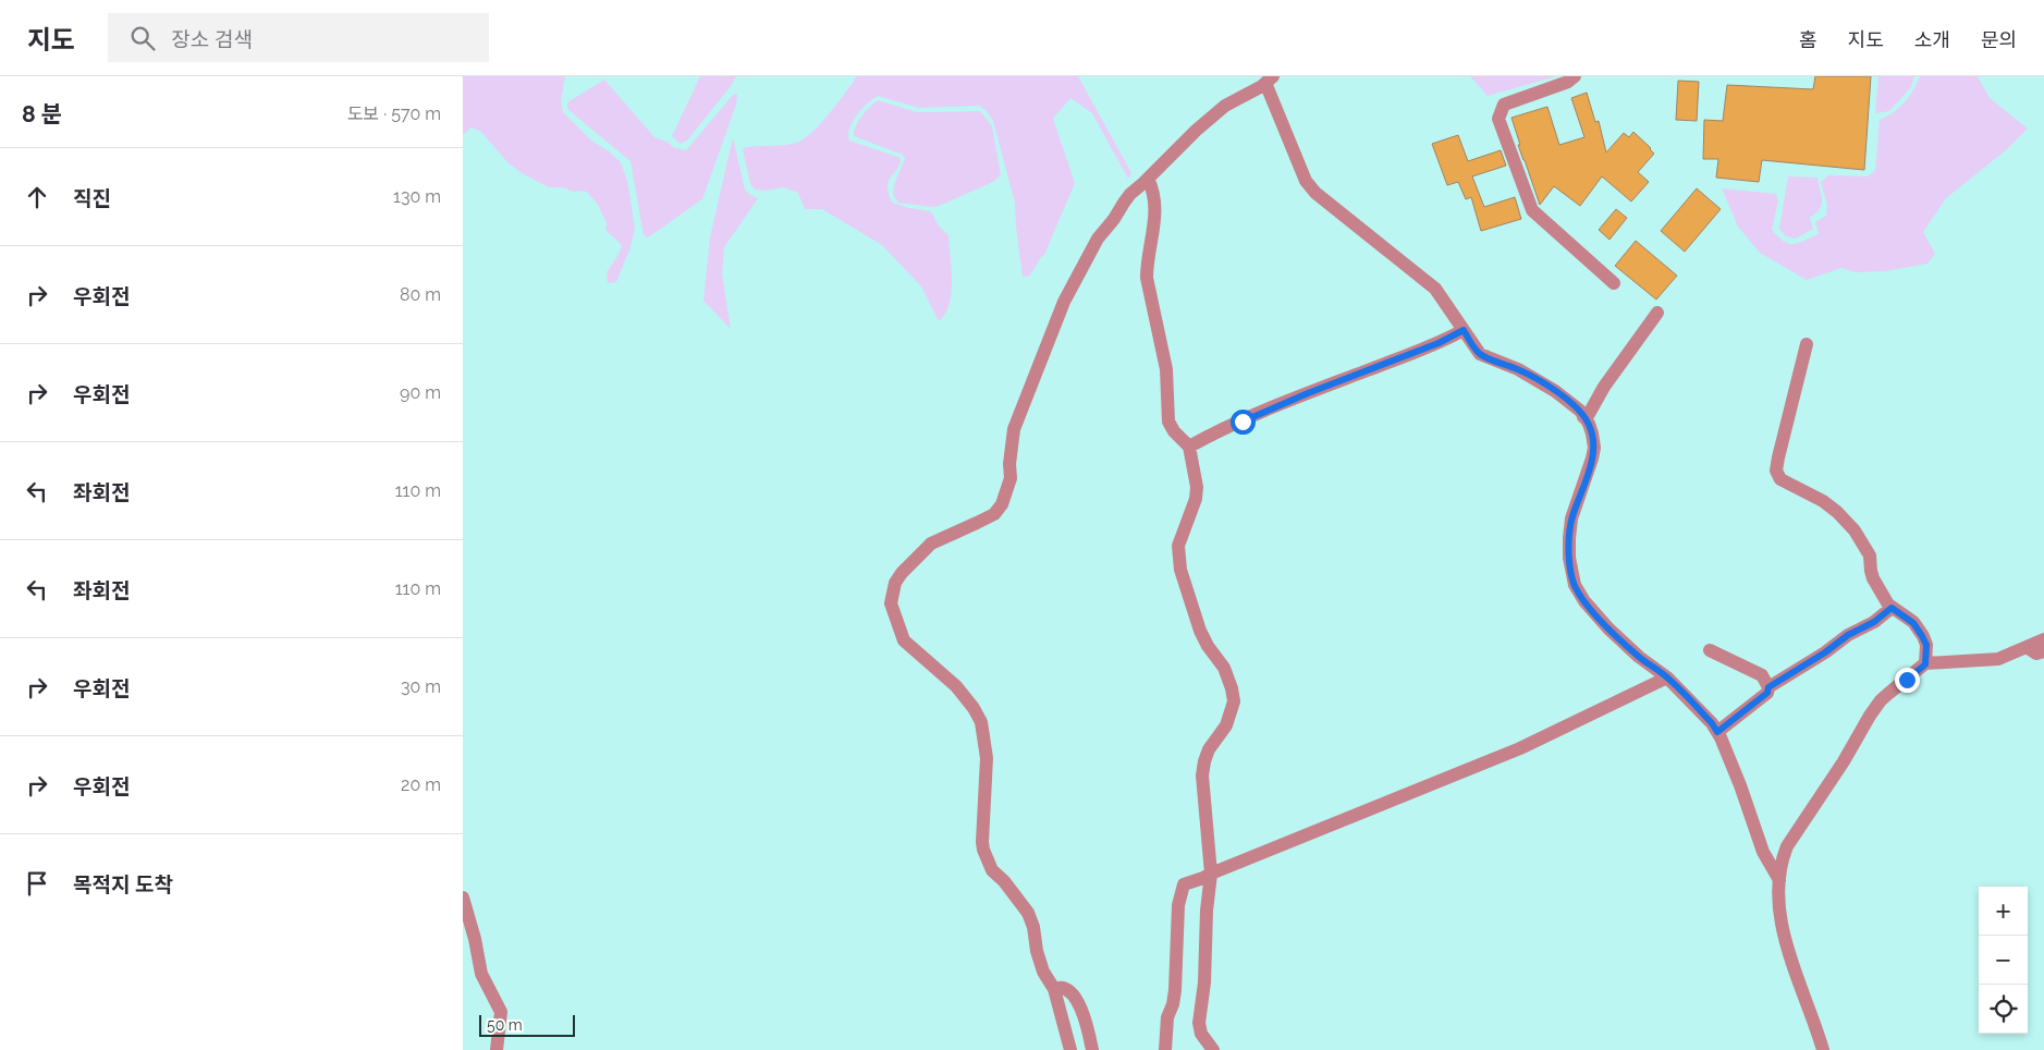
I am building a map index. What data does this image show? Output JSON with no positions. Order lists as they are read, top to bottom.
{
  "scale_bar": "50 m",
  "page": {
    "header": "지도",
    "search": "장소 검색",
    "nav": [
      "홈",
      "지도",
      "소개",
      "문의"
    ],
    "heading": ["8 분", "도보 · 570 m"],
    "list": [
      ["직진", "130 m"],
      ["우회전", "80 m"],
      ["우회전", "90 m"],
      ["좌회전", "110 m"],
      ["좌회전", "110 m"],
      ["우회전", "30 m"],
      ["우회전", "20 m"],
      "목적지 도착"
    ],
    "map_buttons": ["+", "−"],
    "scale": "50 m"
  }
}
